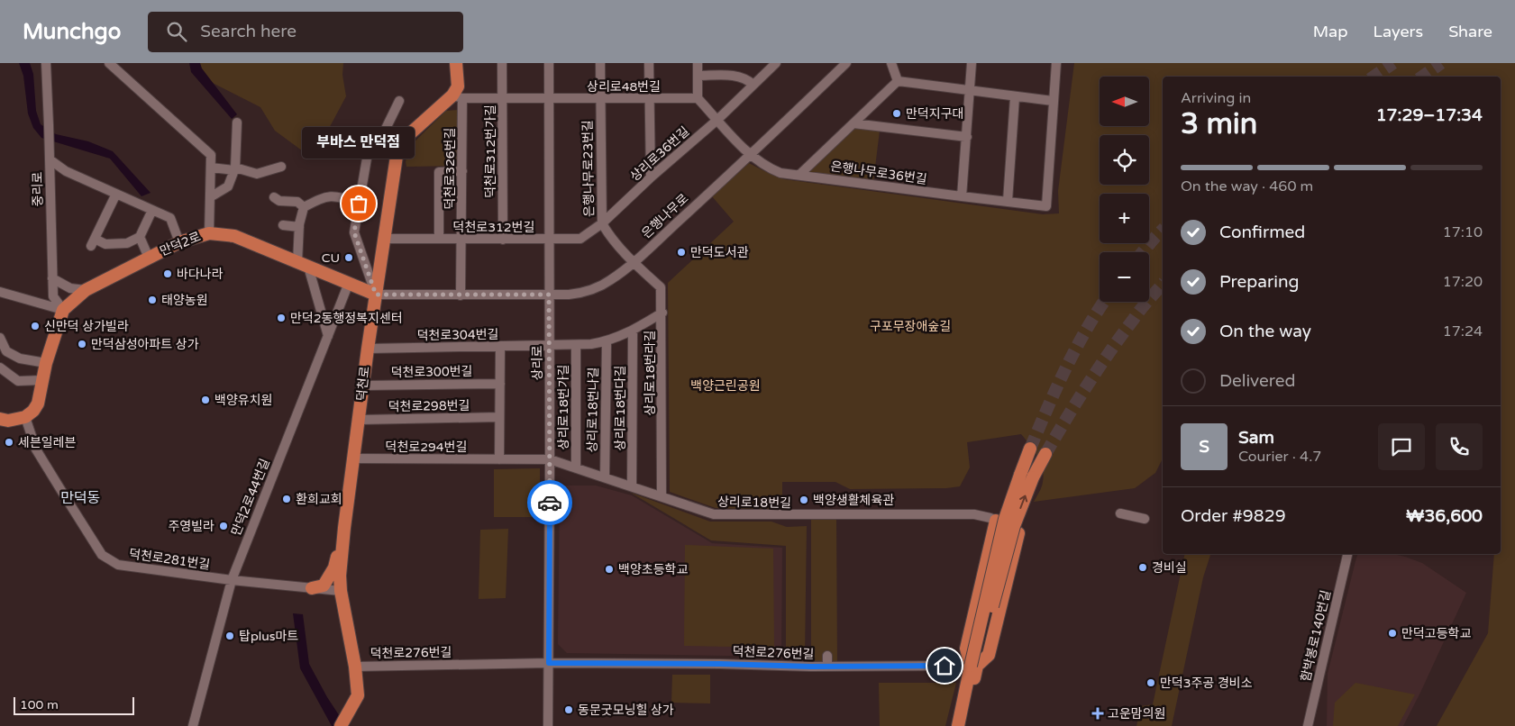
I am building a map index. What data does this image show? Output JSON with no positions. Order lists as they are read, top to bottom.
{
  "streets": {
    "main road": ["만덕2로", "덕천로"],
    "street": [
      "상리로48번길",
      "덕천로312번가길",
      "상리로36번길",
      "덕천로326번길",
      "은행나무로23번길",
      "은행나무로36번길",
      "중리로",
      "은행나무로",
      "덕천로312번길",
      "덕천로304번길",
      "상리로",
      "덕천로300번길",
      "상리로18번라길",
      "덕천로298번길",
      "상리로18번가길",
      "상리로18번다길",
      "상리로18번나길",
      "덕천로294번길",
      "만덕2로44번길",
      "상리로18번길",
      "덕천로281번길",
      "함박봉로140번길",
      "덕천로276번길"
    ]
  },
  "crossings": [
    ["상리로48번길", "덕천로312번가길"],
    ["상리로48번길", "덕천로326번길"],
    ["상리로48번길", "은행나무로23번길"],
    ["상리로48번길", "은행나무로36번길"],
    ["상리로48번길", "상리로"],
    ["상리로48번길", "덕천로"],
    ["덕천로312번가길", "덕천로312번길"],
    ["상리로36번길", "은행나무로23번길"],
    ["상리로36번길", "은행나무로36번길"],
    ["상리로36번길", "덕천로312번길"],
    ["상리로36번길", "상리로"],
    ["덕천로326번길", "덕천로312번길"],
    ["덕천로326번길", "덕천로"],
    ["은행나무로23번길", "은행나무로"],
    ["은행나무로23번길", "상리로18번라길"],
    ["은행나무로36번길", "은행나무로"],
    ["중리로", "만덕2로"],
    ["은행나무로", "만덕2로"],
    ["은행나무로", "상리로"],
    ["은행나무로", "상리로18번라길"],
    ["은행나무로", "덕천로"],
    ["덕천로312번길", "상리로"],
    ["덕천로312번길", "덕천로"],
    ["만덕2로", "덕천로"],
    ["만덕2로", "만덕2로44번길"],
    ["덕천로304번길", "상리로"],
    ["덕천로304번길", "상리로18번라길"],
    ["덕천로304번길", "덕천로"],
    ["덕천로304번길", "상리로18번가길"],
    ["덕천로304번길", "상리로18번다길"],
    ["덕천로304번길", "상리로18번나길"],
    ["상리로", "덕천로294번길"],
    ["상리로", "상리로18번길"],
    ["상리로", "덕천로276번길"],
    ["덕천로300번길", "덕천로"],
    ["상리로18번라길", "상리로18번길"],
    ["덕천로", "덕천로298번길"],
    ["덕천로", "덕천로294번길"],
    ["덕천로", "덕천로281번길"],
    ["덕천로", "덕천로276번길"],
    ["상리로18번가길", "상리로18번길"],
    ["상리로18번다길", "상리로18번길"],
    ["상리로18번나길", "상리로18번길"],
    ["덕천로294번길", "상리로18번길"],
    ["만덕2로44번길", "덕천로281번길"]
  ],
  "districts": ["만덕동"],
  "parks": ["구포무장애숲길", "백양근린공원"],
  "places": {
    "other": [
      "만덕지구대",
      "부바스 만덕점",
      "만덕도서관",
      "CU",
      "바다나라",
      "태양농원",
      "만덕2동행정복지센터",
      "신만덕 상가빌라",
      "만덕삼성아파트 상가",
      "백양유치원",
      "세븐일레븐",
      "환희교회",
      "백양생활체육관",
      "주영빌라",
      "경비실",
      "백양초등학교",
      "만덕고등학교",
      "탑plus마트",
      "만덕3주공 경비소",
      "동문굿모닝힐 상가"
    ],
    "health": ["고운맘의원"]
  },
  "scale_bar": "100 m",
  "north": "left",
  "page": {
    "header": "Munchgo",
    "search": "Search here",
    "nav": ["Map", "Layers", "Share"],
    "map_buttons": ["+", "−"],
    "heading": ["3 min", "Arriving in", "17:29–17:34"],
    "panel": [
      "Sam",
      "Courier · 4.7",
      "Order #9829",
      "₩36,600"
    ],
    "bubble": "부바스 만덕점",
    "bar": "On the way · 460 m",
    "list": [
      ["Confirmed", "17:10"],
      ["Preparing", "17:20"],
      ["On the way", "17:24"],
      "Delivered"
    ],
    "round": "S",
    "scale": "100 m"
  }
}
